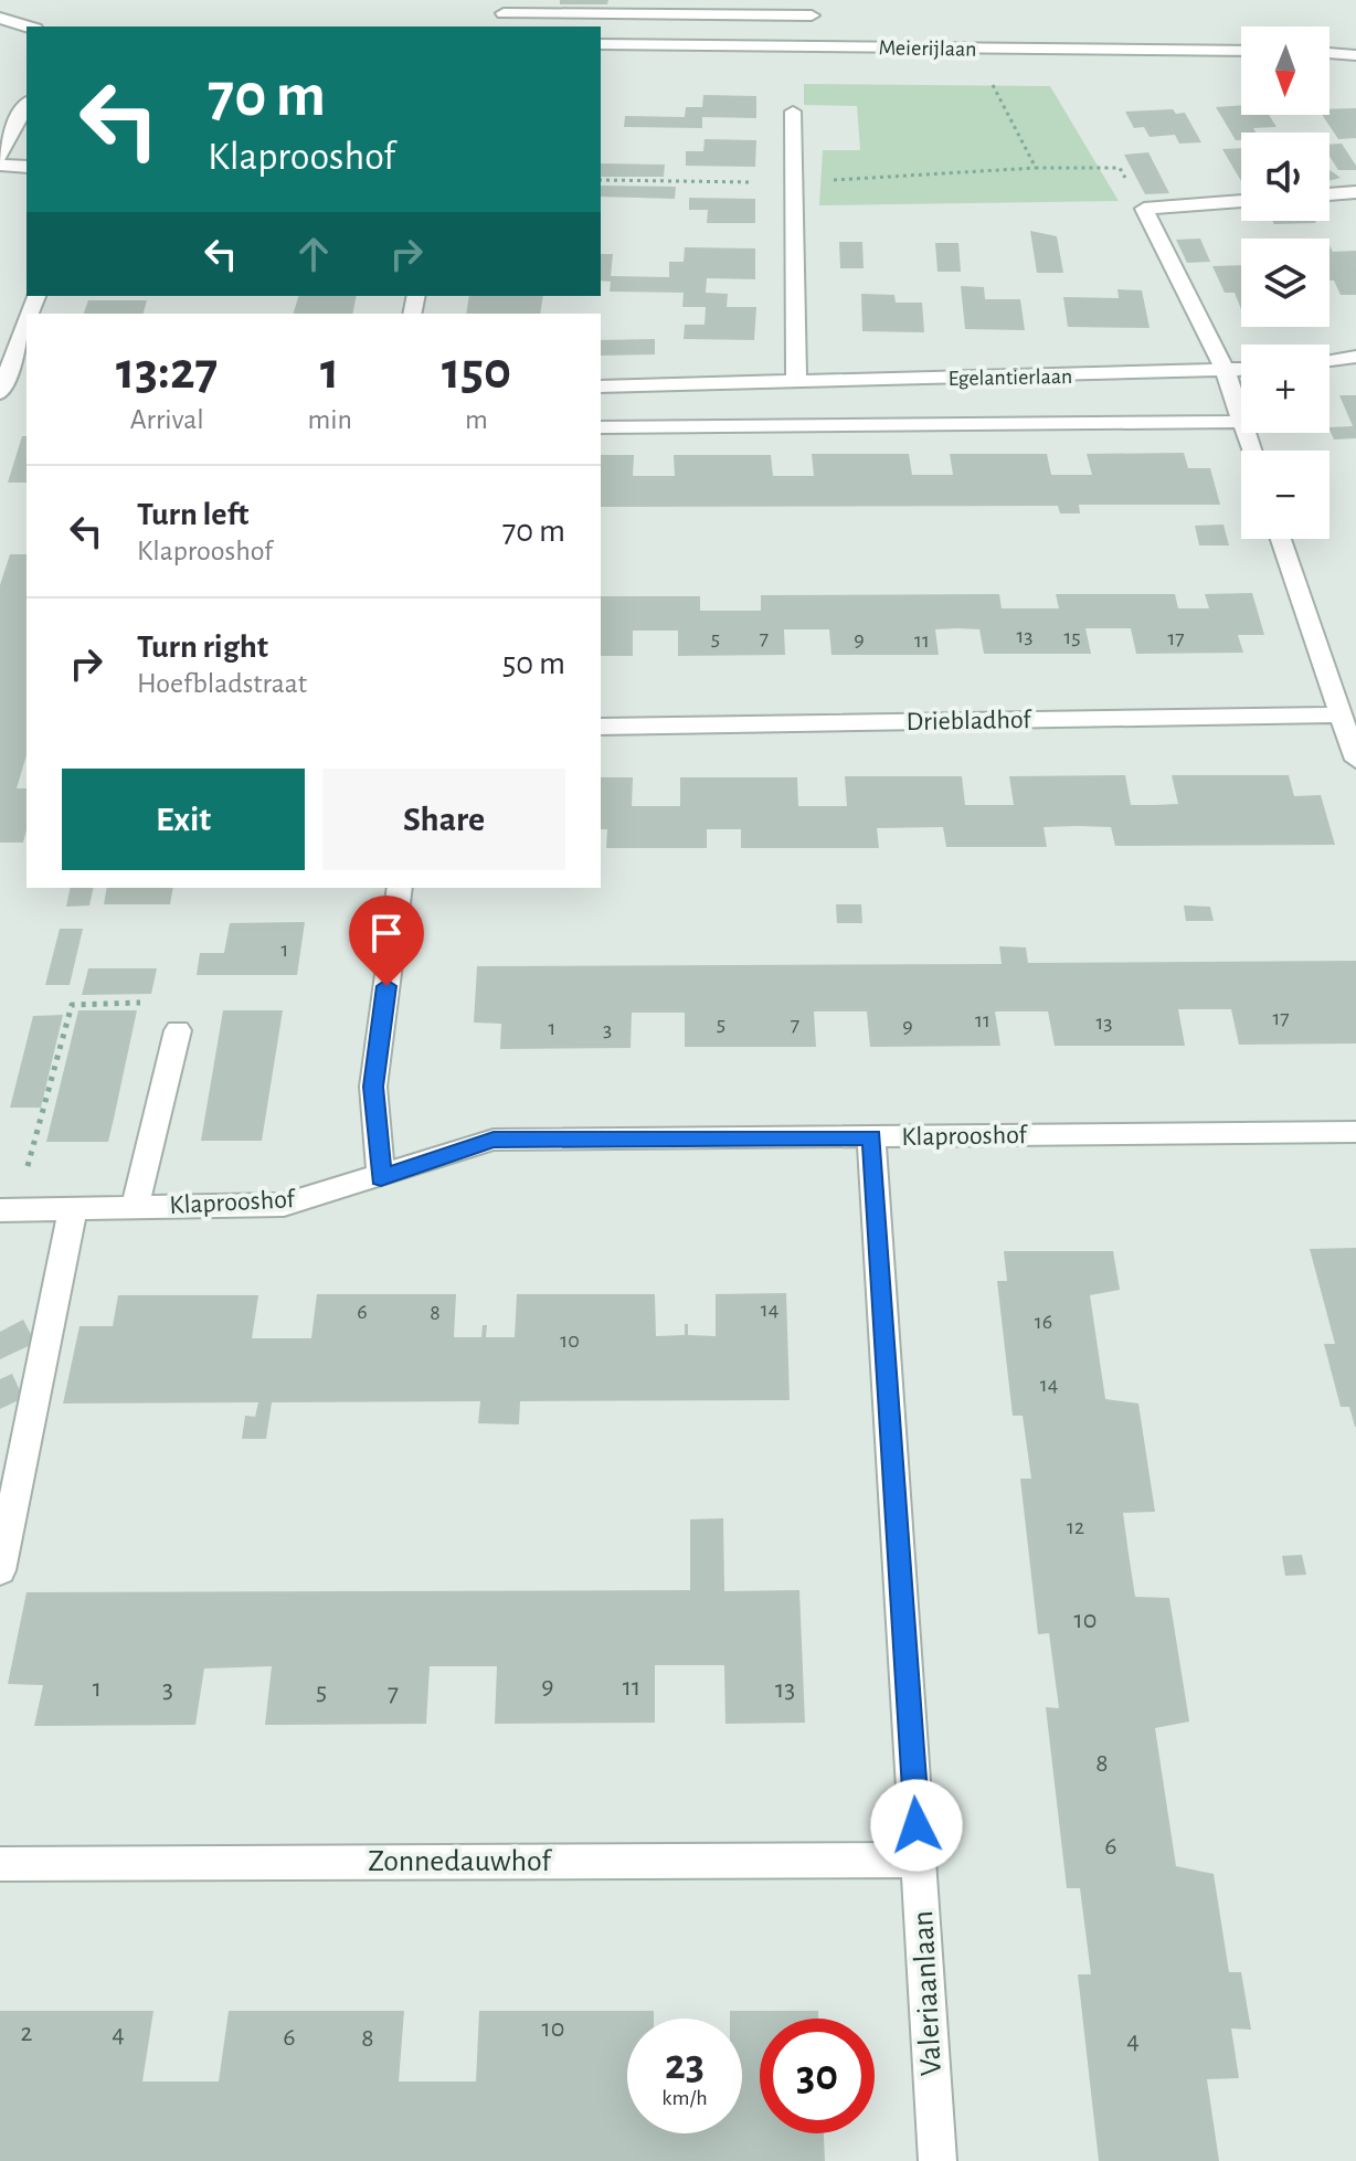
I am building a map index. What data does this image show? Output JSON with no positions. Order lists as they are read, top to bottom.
{
  "streets": {
    "street": [
      "Meierijlaan",
      "Egelantierlaan",
      "Driebladhof",
      "Klaprooshof",
      "Zonnedauwhof",
      "Valeriaanlaan"
    ]
  },
  "crossings": [
    ["Klaprooshof", "Valeriaanlaan"],
    ["Zonnedauwhof", "Valeriaanlaan"]
  ],
  "house_numbers": [
    "13",
    "15",
    "5",
    "7",
    "17",
    "9",
    "11",
    "1",
    "17",
    "11",
    "13",
    "5",
    "7",
    "9",
    "1",
    "3",
    "14",
    "6",
    "8",
    "16",
    "10",
    "14",
    "12",
    "10",
    "9",
    "11",
    "1",
    "3",
    "13",
    "5",
    "7",
    "8",
    "6",
    "10",
    "2",
    "4",
    "6",
    "8",
    "4"
  ],
  "north": "bottom",
  "page": {
    "map_buttons": ["+", "−"],
    "turn": ["70 m", "Klaprooshof"],
    "eta": [
      "13:27",
      "Arrival",
      "1",
      "min",
      "150",
      "m"
    ],
    "list": [
      {
        "name": "Turn left",
        "note": "Klaprooshof",
        "value": "70 m"
      },
      {
        "name": "Turn right",
        "note": "Hoefbladstraat",
        "value": "50 m"
      }
    ],
    "buttons": ["Exit", "Share"],
    "speed": "23 km/h",
    "limit": "30"
  }
}
